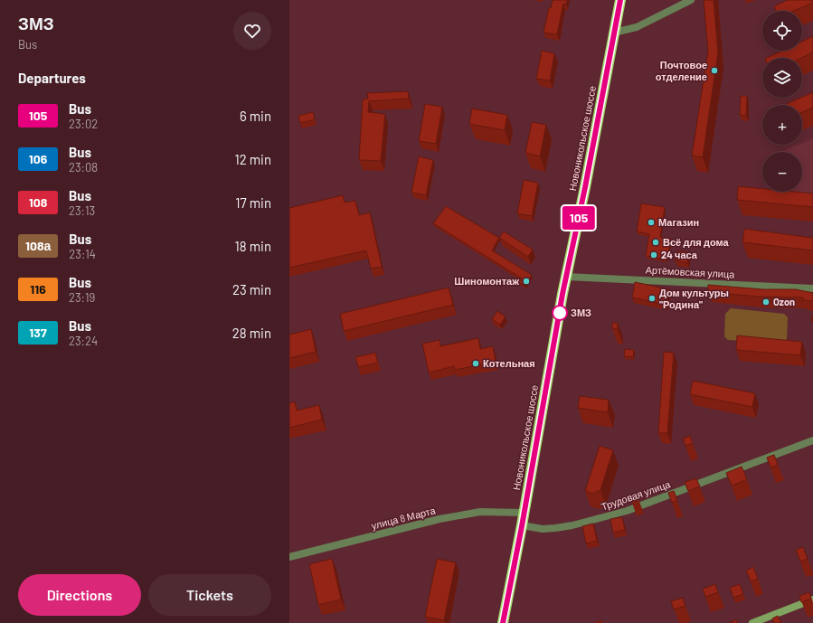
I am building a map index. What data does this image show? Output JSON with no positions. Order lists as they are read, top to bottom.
{
  "streets": {
    "highway": ["Новоникольское шоссе"],
    "street": ["Артёмовская улица", "Трудовая улица", "улица 8 Марта"]
  },
  "crossings": [
    ["Новоникольское шоссе", "Артёмовская улица"],
    ["Новоникольское шоссе", "Трудовая улица"],
    ["Новоникольское шоссе", "улица 8 Марта"]
  ],
  "places": [
    "Почтовое отделение",
    "Магазин",
    "Всё для дома",
    "24 часа",
    "Шиномонтаж",
    "Дом культуры \"Родина\"",
    "Ozon",
    "ЗМЗ",
    "Котельная"
  ],
  "lines": ["bus line 105"],
  "page": {
    "heading": [
      ["ЗМЗ", "Bus"],
      "Departures"
    ],
    "on_map": "105",
    "map_buttons": ["+", "−"],
    "list": [
      {
        "mark": "105",
        "name": "Bus",
        "note": "23:02",
        "value": "6 min"
      },
      {
        "mark": "106",
        "name": "Bus",
        "note": "23:08",
        "value": "12 min"
      },
      {
        "mark": "108",
        "name": "Bus",
        "note": "23:13",
        "value": "17 min"
      },
      {
        "mark": "108а",
        "name": "Bus",
        "note": "23:14",
        "value": "18 min"
      },
      {
        "mark": "116",
        "name": "Bus",
        "note": "23:19",
        "value": "23 min"
      },
      {
        "mark": "137",
        "name": "Bus",
        "note": "23:24",
        "value": "28 min"
      }
    ],
    "buttons": ["Directions", "Tickets"]
  }
}
